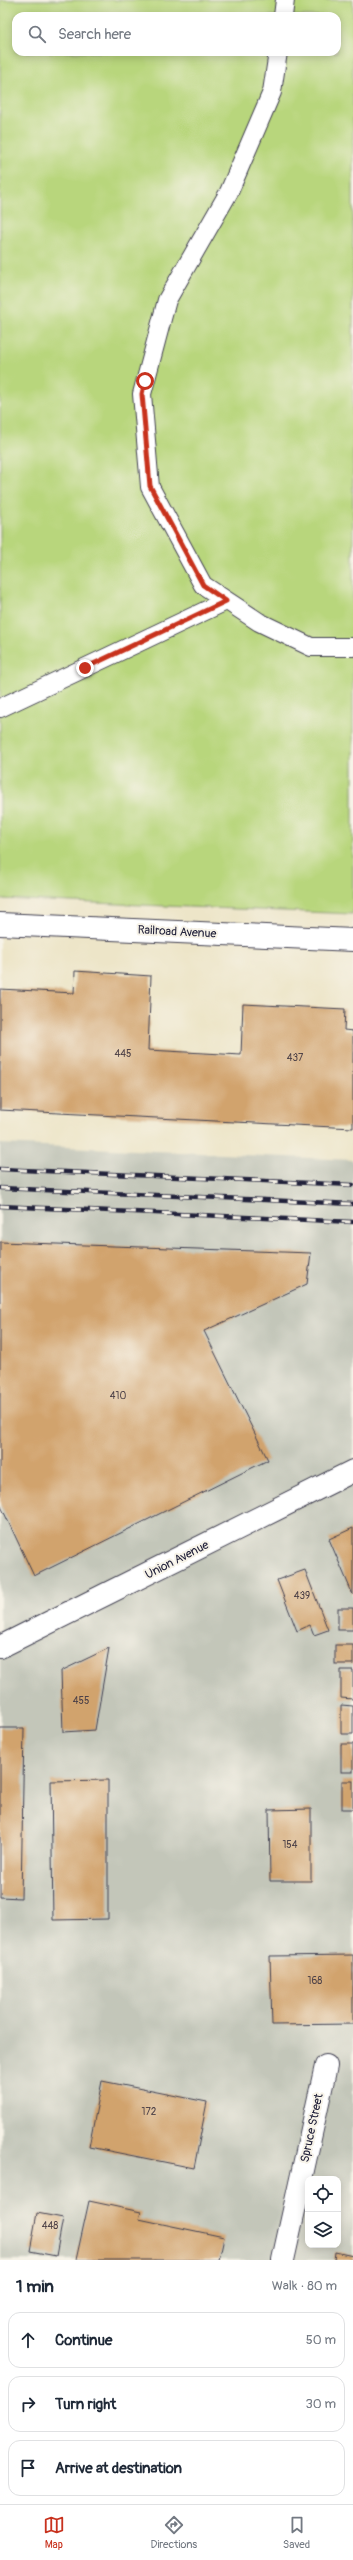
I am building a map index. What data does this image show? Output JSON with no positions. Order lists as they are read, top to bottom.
{
  "streets": {
    "street": ["Railroad Avenue", "Union Avenue", "Spruce Street"]
  },
  "house_numbers": [
    "445",
    "437",
    "410",
    "439",
    "455",
    "154",
    "168",
    "172",
    "448"
  ],
  "page": {
    "search": "Search here",
    "heading": ["1 min", "Walk · 80 m"],
    "list": [
      ["Continue", "50 m"],
      ["Turn right", "30 m"],
      "Arrive at destination"
    ],
    "nav": ["Map", "Directions", "Saved"]
  }
}
